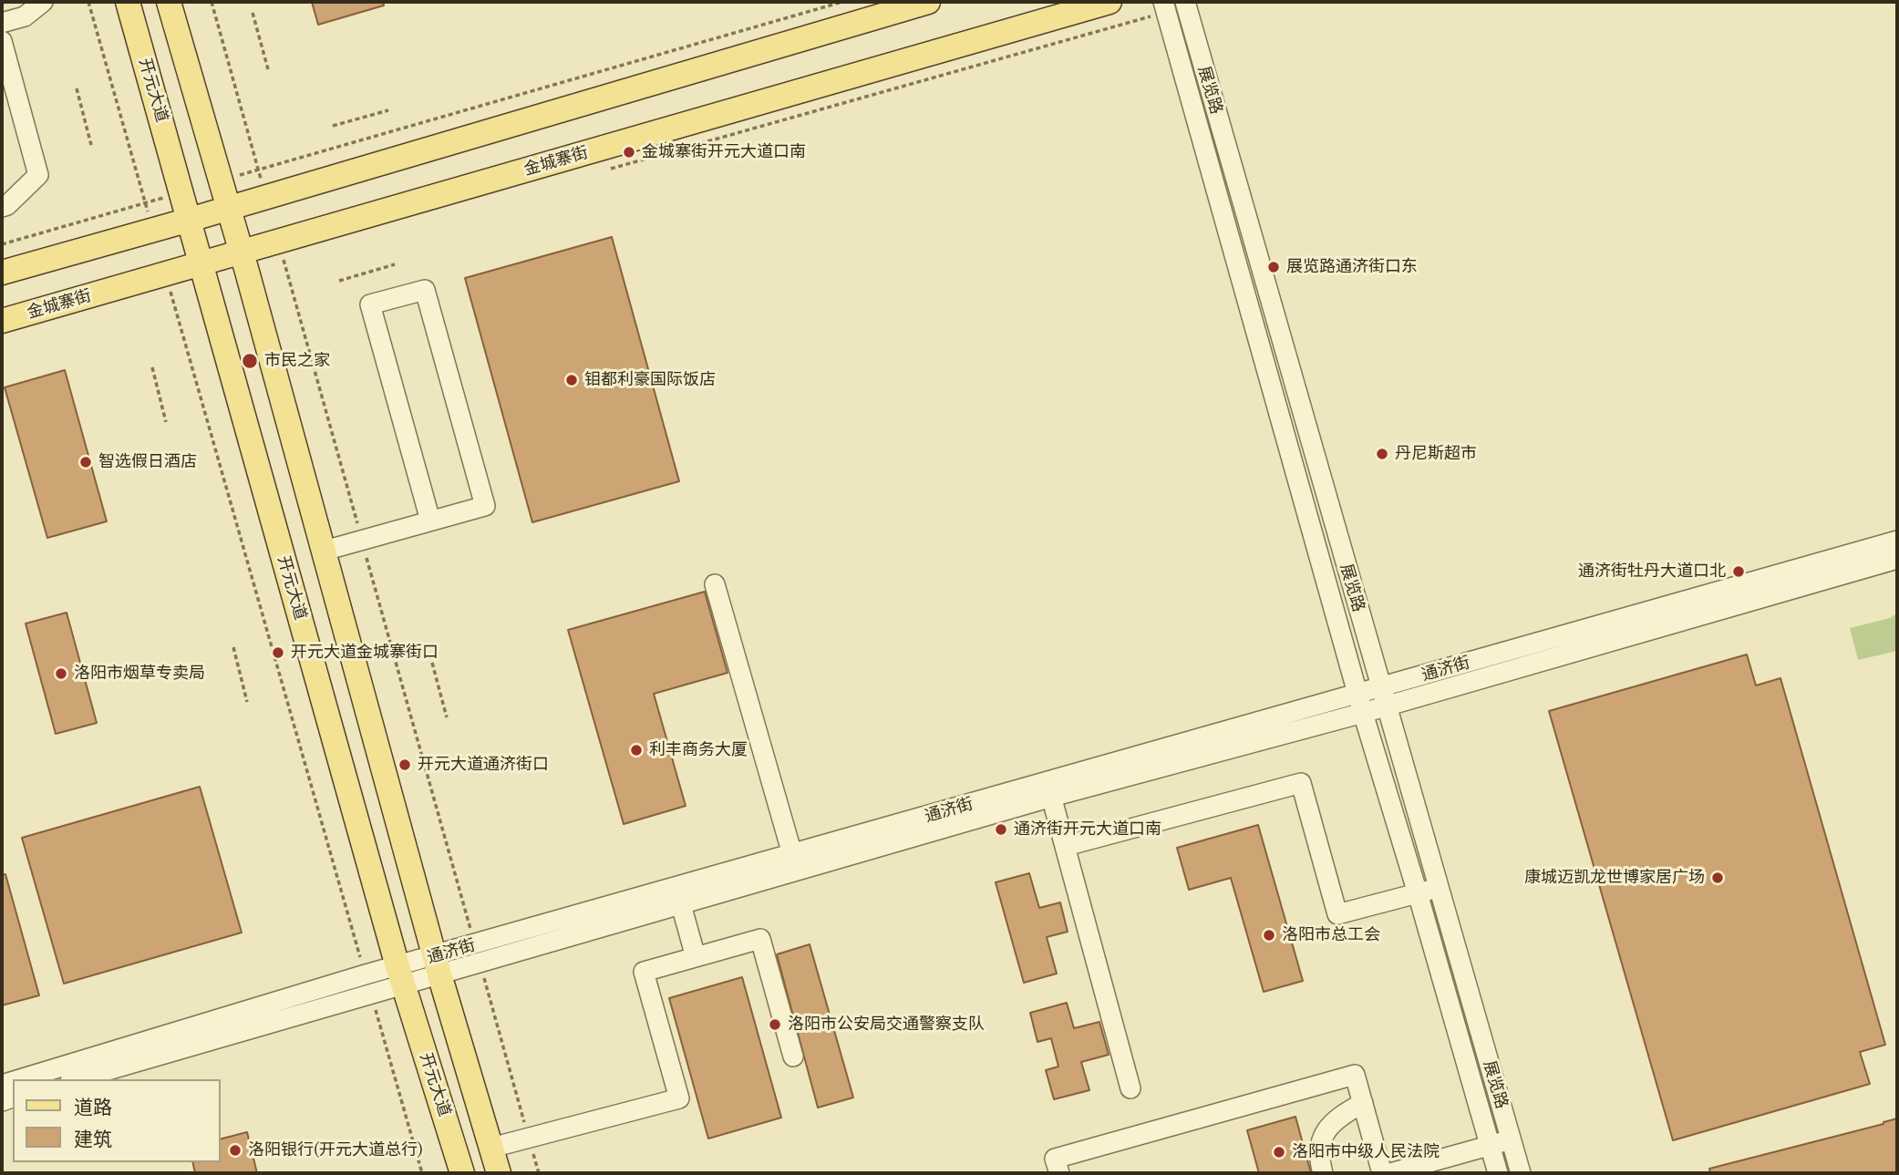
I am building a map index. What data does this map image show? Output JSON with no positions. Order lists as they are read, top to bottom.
{
  "streets": {
    "main road": ["开元大道", "金城寨街"],
    "street": ["展览路", "通济街"]
  },
  "crossings": [
    ["开元大道", "金城寨街"],
    ["开元大道", "通济街"],
    ["展览路", "通济街"]
  ],
  "places": [
    "金城寨街开元大道口南",
    "展览路通济街口东",
    "市民之家",
    "钼都利豪国际饭店",
    "丹尼斯超市",
    "智选假日酒店",
    "通济街牡丹大道口北",
    "开元大道金城寨街口",
    "洛阳市烟草专卖局",
    "利丰商务大厦",
    "开元大道通济街口",
    "通济街开元大道口南",
    "康城迈凯龙世博家居广场",
    "洛阳市总工会",
    "洛阳市公安局交通警察支队",
    "洛阳银行(开元大道总行)",
    "洛阳市中级人民法院"
  ],
  "legend": ["道路", "建筑"]
}
